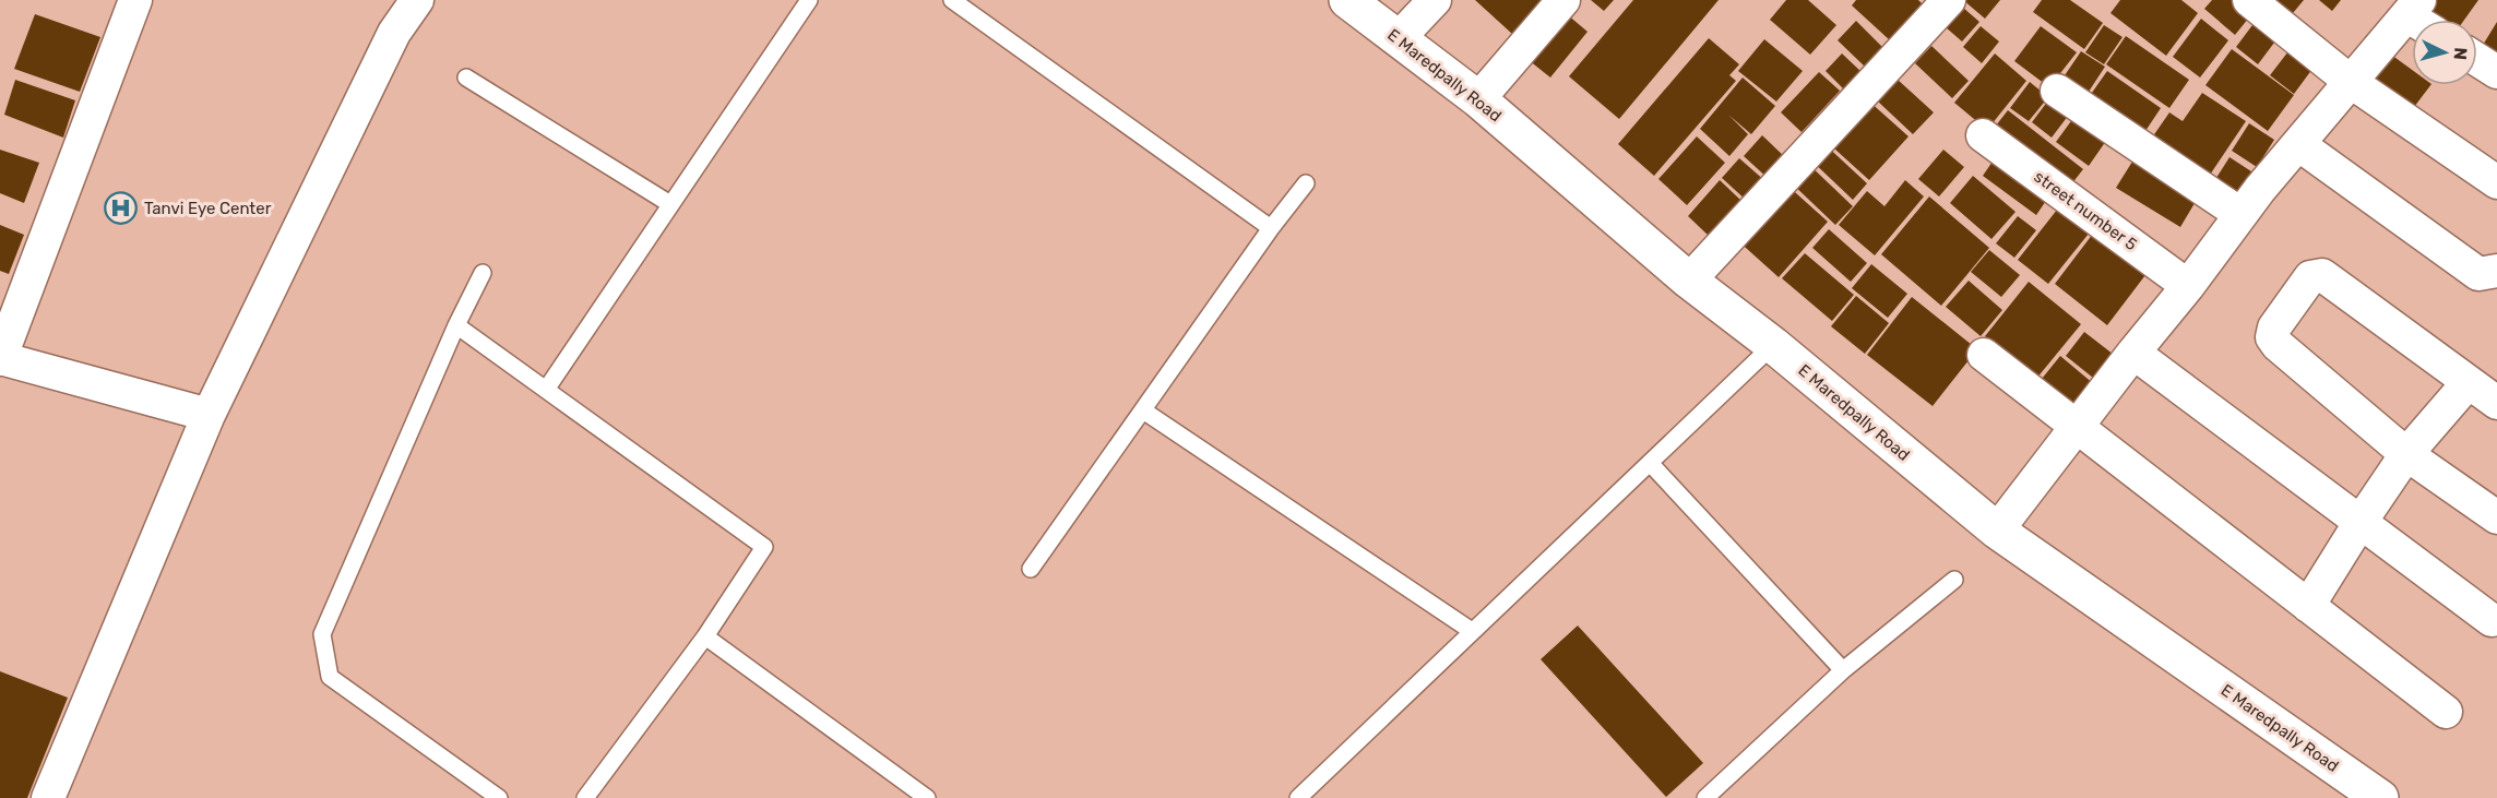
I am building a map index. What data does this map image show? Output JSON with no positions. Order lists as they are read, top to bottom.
{
  "streets": {
    "main road": ["E Maredpally Road"],
    "street": ["street number 5"]
  },
  "places": {
    "hospital": ["Tanvi Eye Center"]
  },
  "north": "right"
}
